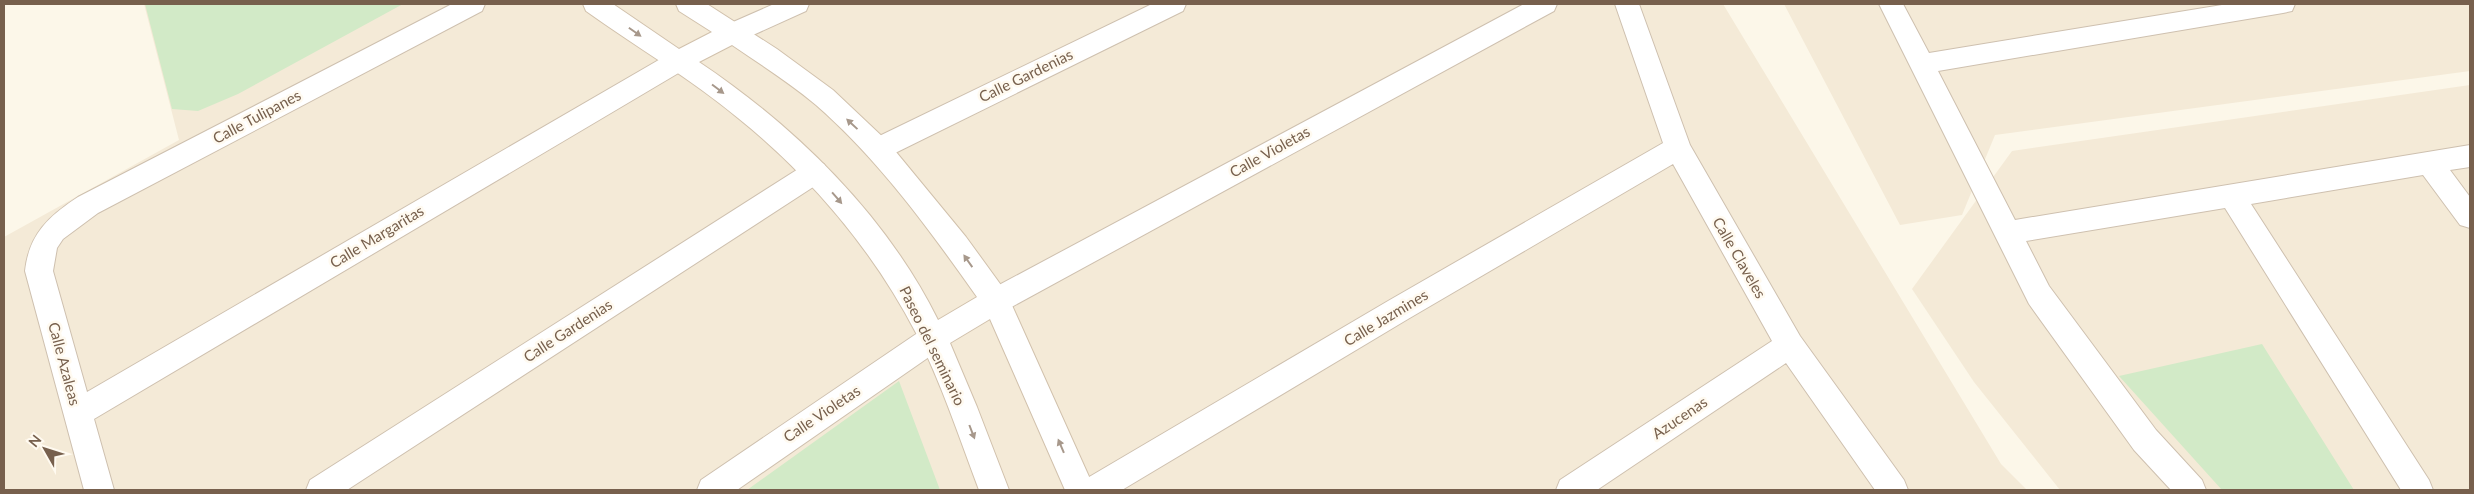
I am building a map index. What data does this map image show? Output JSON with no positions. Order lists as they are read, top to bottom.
{
  "streets": {
    "street": [
      "Calle Gardenias",
      "Calle Tulipanes",
      "Calle Violetas",
      "Calle Margaritas",
      "Calle Claveles",
      "Calle Jazmines",
      "Paseo del seminario",
      "Calle Azaleas",
      "Azucenas"
    ]
  },
  "crossings": [
    ["Calle Gardenias", "Paseo del seminario"],
    ["Calle Tulipanes", "Calle Azaleas"],
    ["Calle Violetas", "Paseo del seminario"],
    ["Calle Margaritas", "Paseo del seminario"],
    ["Calle Margaritas", "Calle Azaleas"],
    ["Calle Claveles", "Calle Jazmines"],
    ["Calle Claveles", "Azucenas"]
  ],
  "north": "top left"
}
